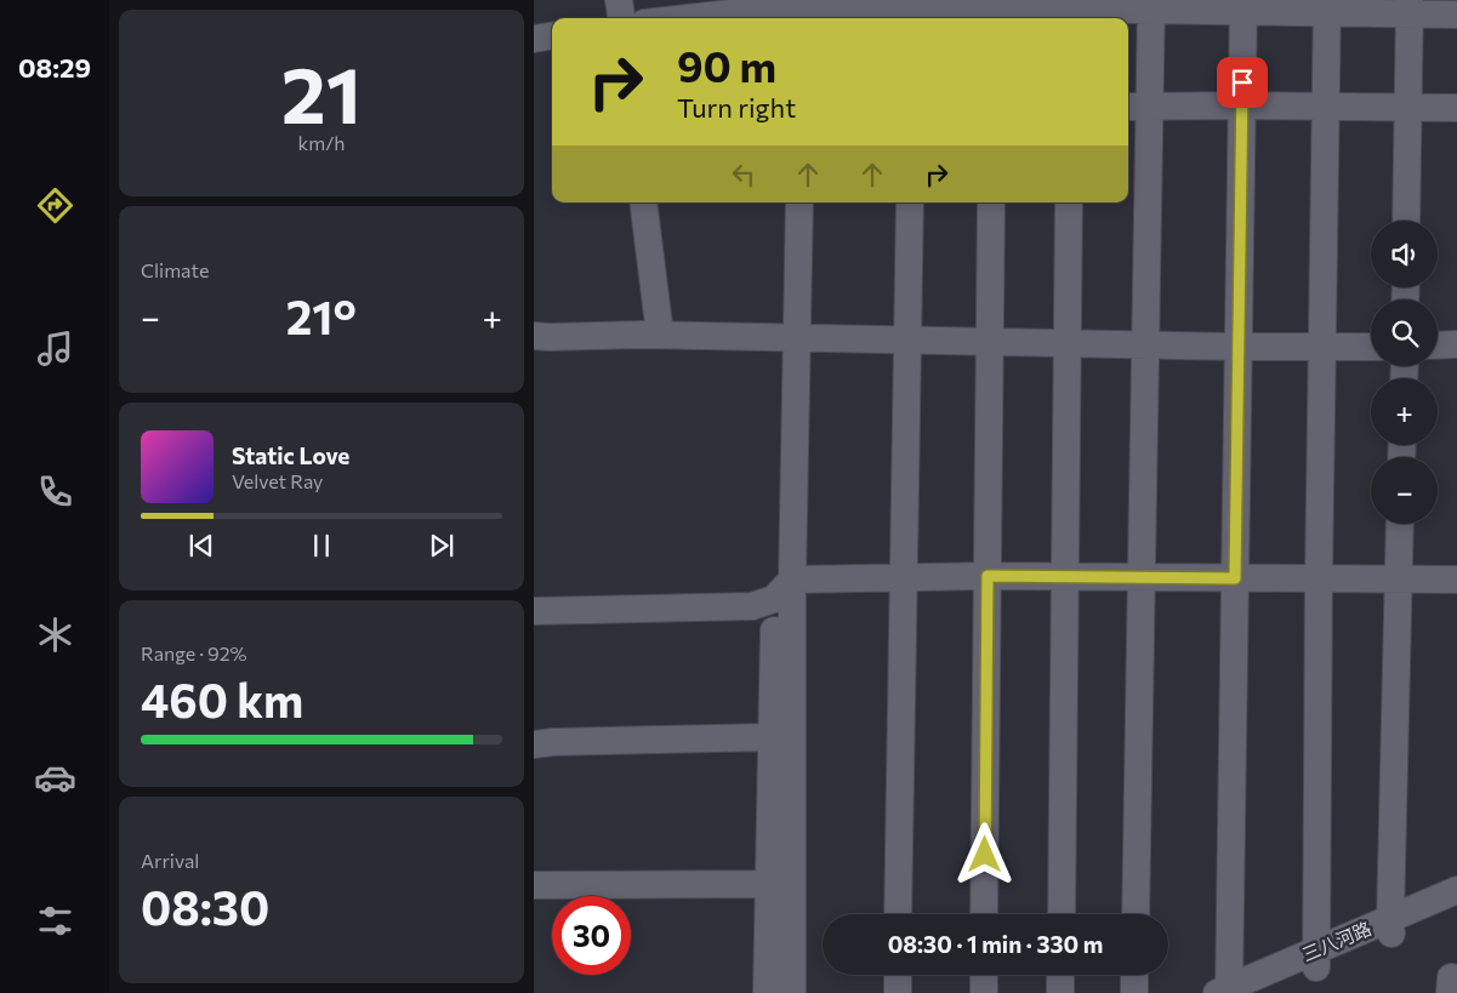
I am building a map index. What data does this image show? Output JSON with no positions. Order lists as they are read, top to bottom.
{
  "streets": {
    "street": ["三八河路"]
  },
  "page": {
    "tabs": "08:29",
    "tile": [
      ["21", "km/h"],
      "Climate",
      ["Range · 92%", "460 km"],
      ["Arrival", "08:30"]
    ],
    "turn": ["90 m", "Turn right"],
    "map_buttons": ["+", "−"],
    "heat": ["−", "21°", "+"],
    "song": ["Static Love", "Velvet Ray"],
    "limit": "30",
    "trip": "08:30 · 1 min · 330 m"
  }
}
